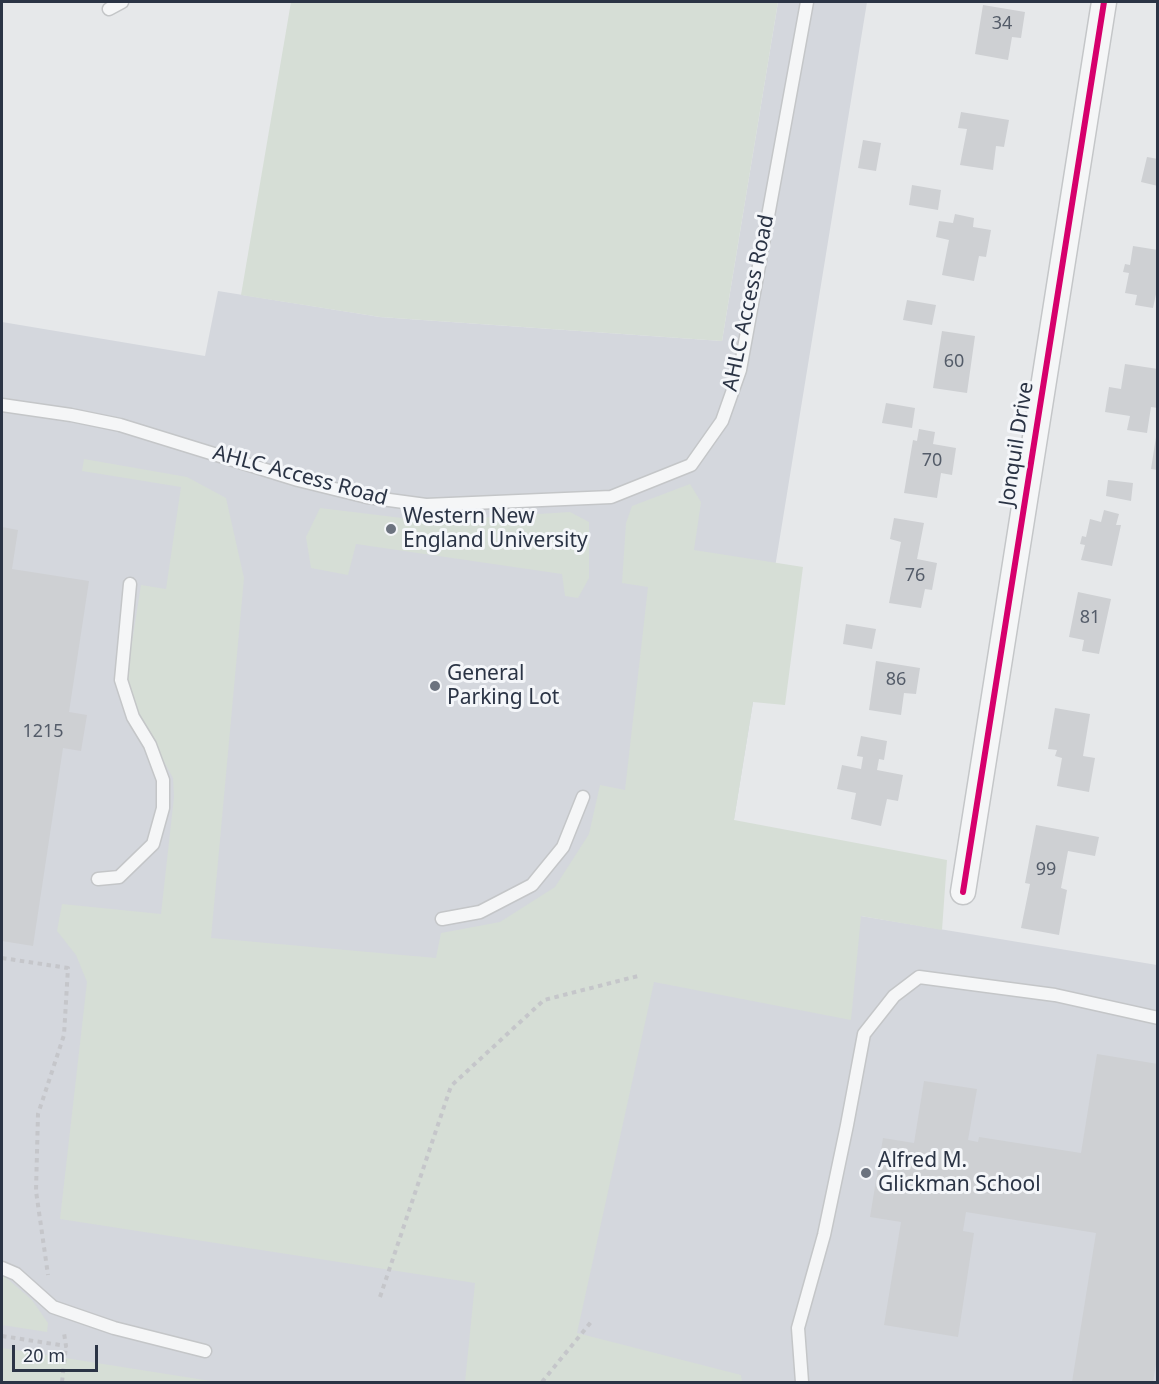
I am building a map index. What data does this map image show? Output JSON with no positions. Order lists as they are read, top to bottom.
{
  "streets": {
    "street": ["Jonquil Drive"],
    "lane": ["AHLC Access Road"]
  },
  "places": ["Western New England University", "General Parking Lot", "Alfred M. Glickman School"],
  "house_numbers": [
    "34",
    "60",
    "70",
    "76",
    "81",
    "86",
    "1215",
    "99"
  ],
  "scale_bar": "20 m"
}
